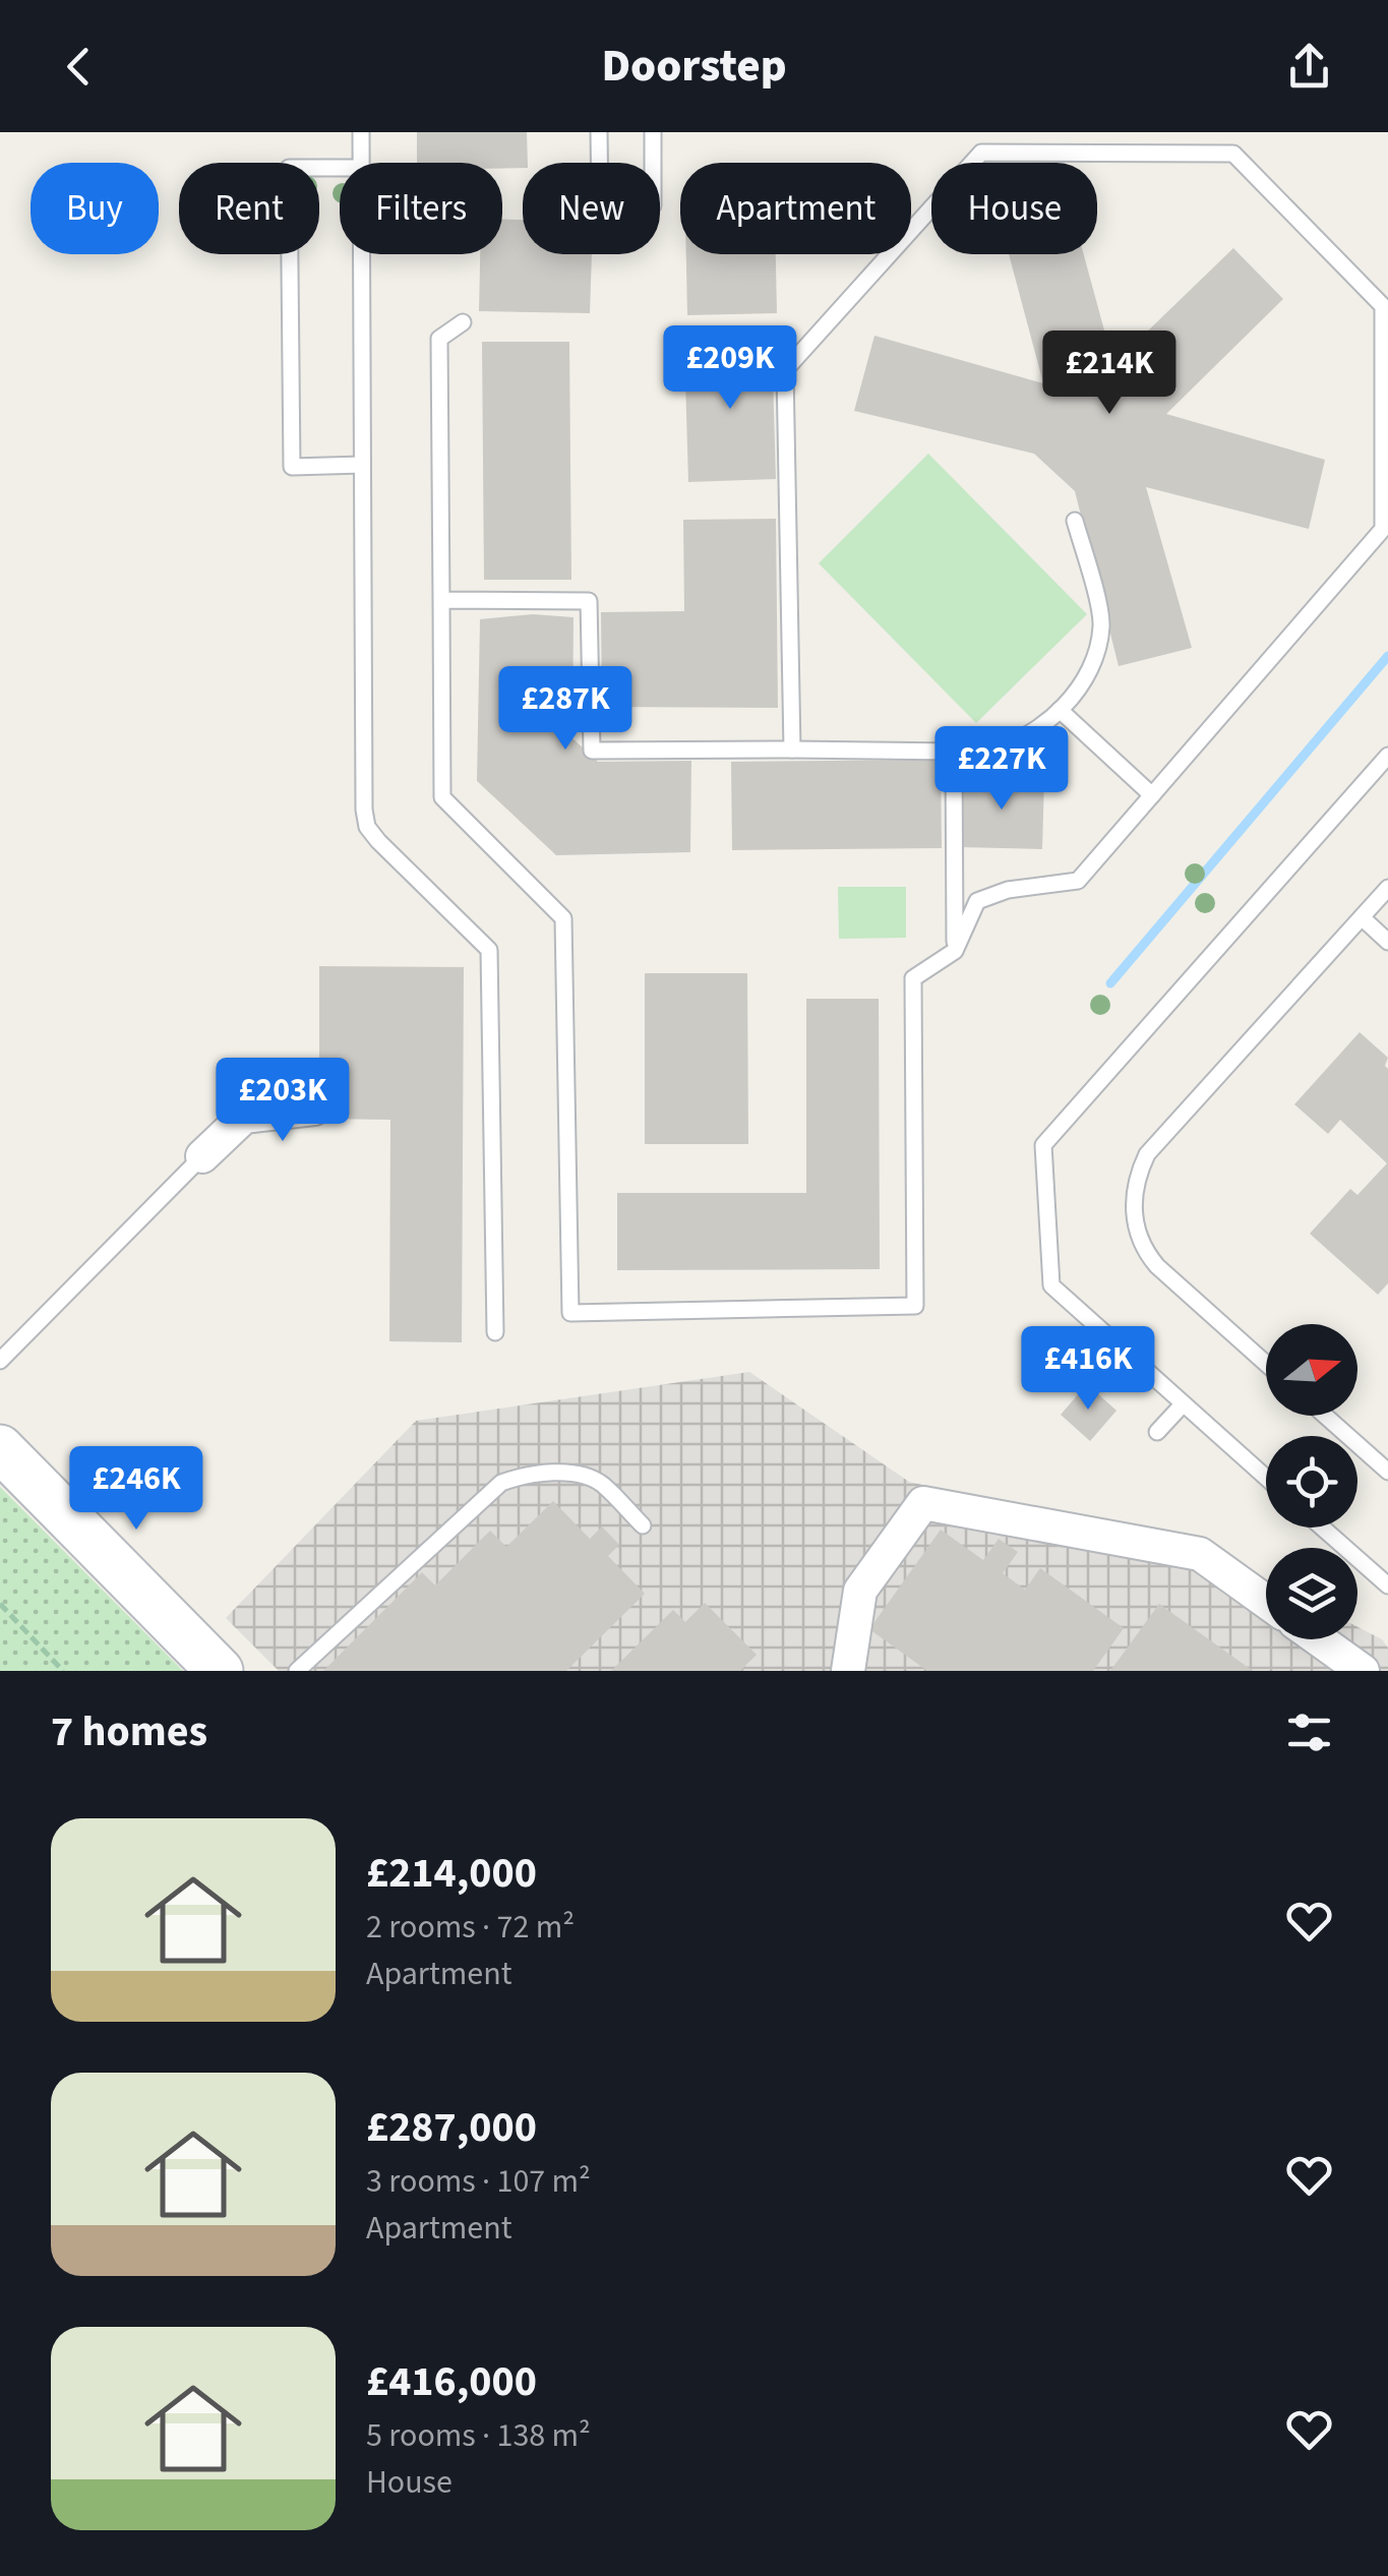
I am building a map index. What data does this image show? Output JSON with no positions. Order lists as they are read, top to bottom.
{
  "north": "right",
  "page": {
    "header": "Doorstep",
    "chip": [
      "Buy",
      "Rent",
      "Filters",
      "New",
      "Apartment",
      "House"
    ],
    "price": [
      "£209K",
      "£214K",
      "£287K",
      "£227K",
      "£203K",
      "£416K",
      "£246K"
    ],
    "heading": "7 homes",
    "list": [
      {
        "name": "£214,000",
        "note": "2 rooms · 72 m² · Apartment"
      },
      {
        "name": "£287,000",
        "note": "3 rooms · 107 m² · Apartment"
      },
      {
        "name": "£416,000",
        "note": "5 rooms · 138 m² · House"
      }
    ]
  }
}
